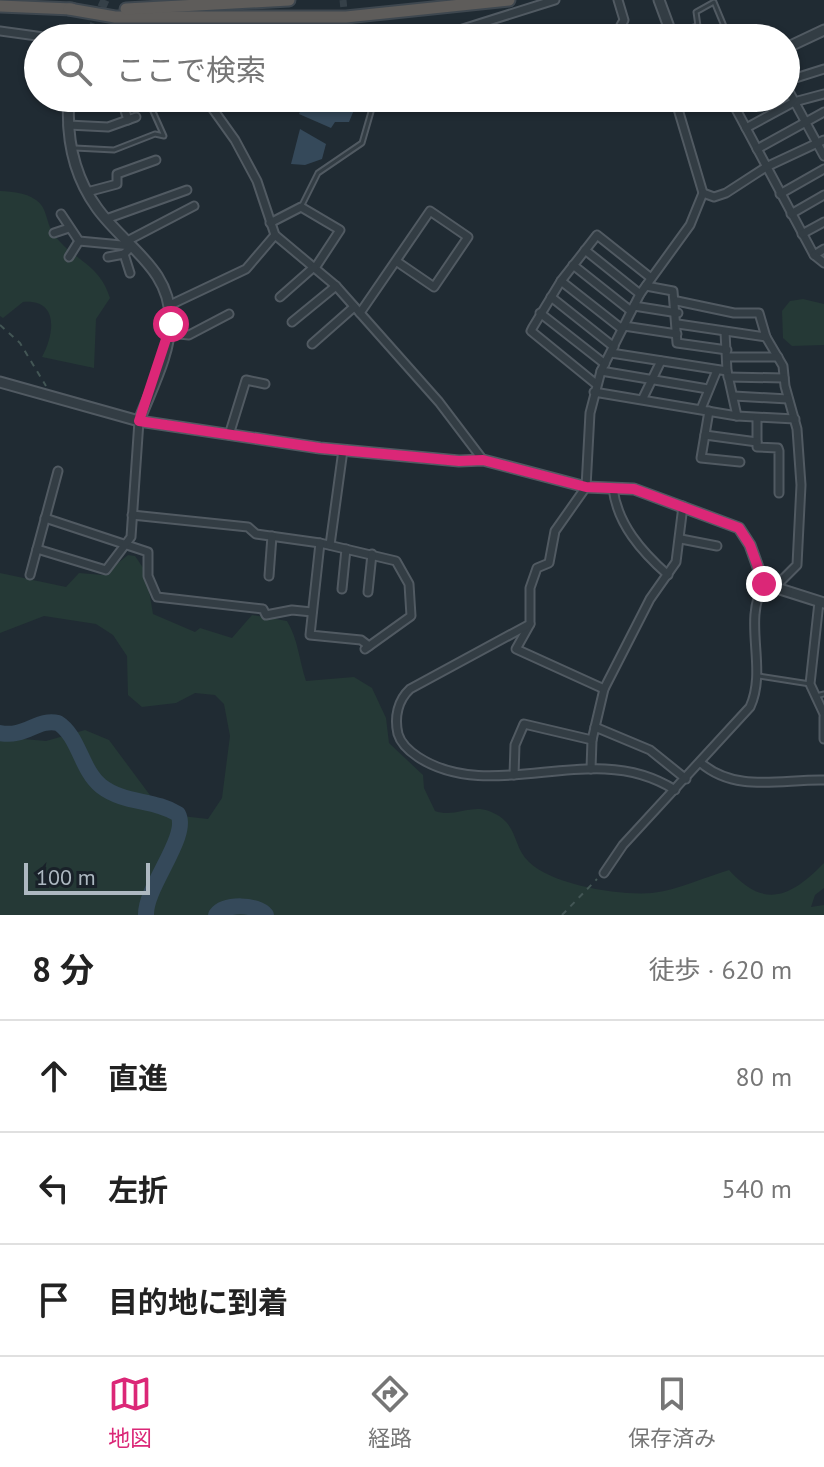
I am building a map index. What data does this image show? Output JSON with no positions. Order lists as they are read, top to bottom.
{
  "scale_bar": "100 m",
  "page": {
    "search": "ここで検索",
    "scale": "100 m",
    "heading": ["8 分", "徒歩 · 620 m"],
    "list": [
      ["直進", "80 m"],
      ["左折", "540 m"],
      "目的地に到着"
    ],
    "nav": ["地図", "経路", "保存済み"]
  }
}
